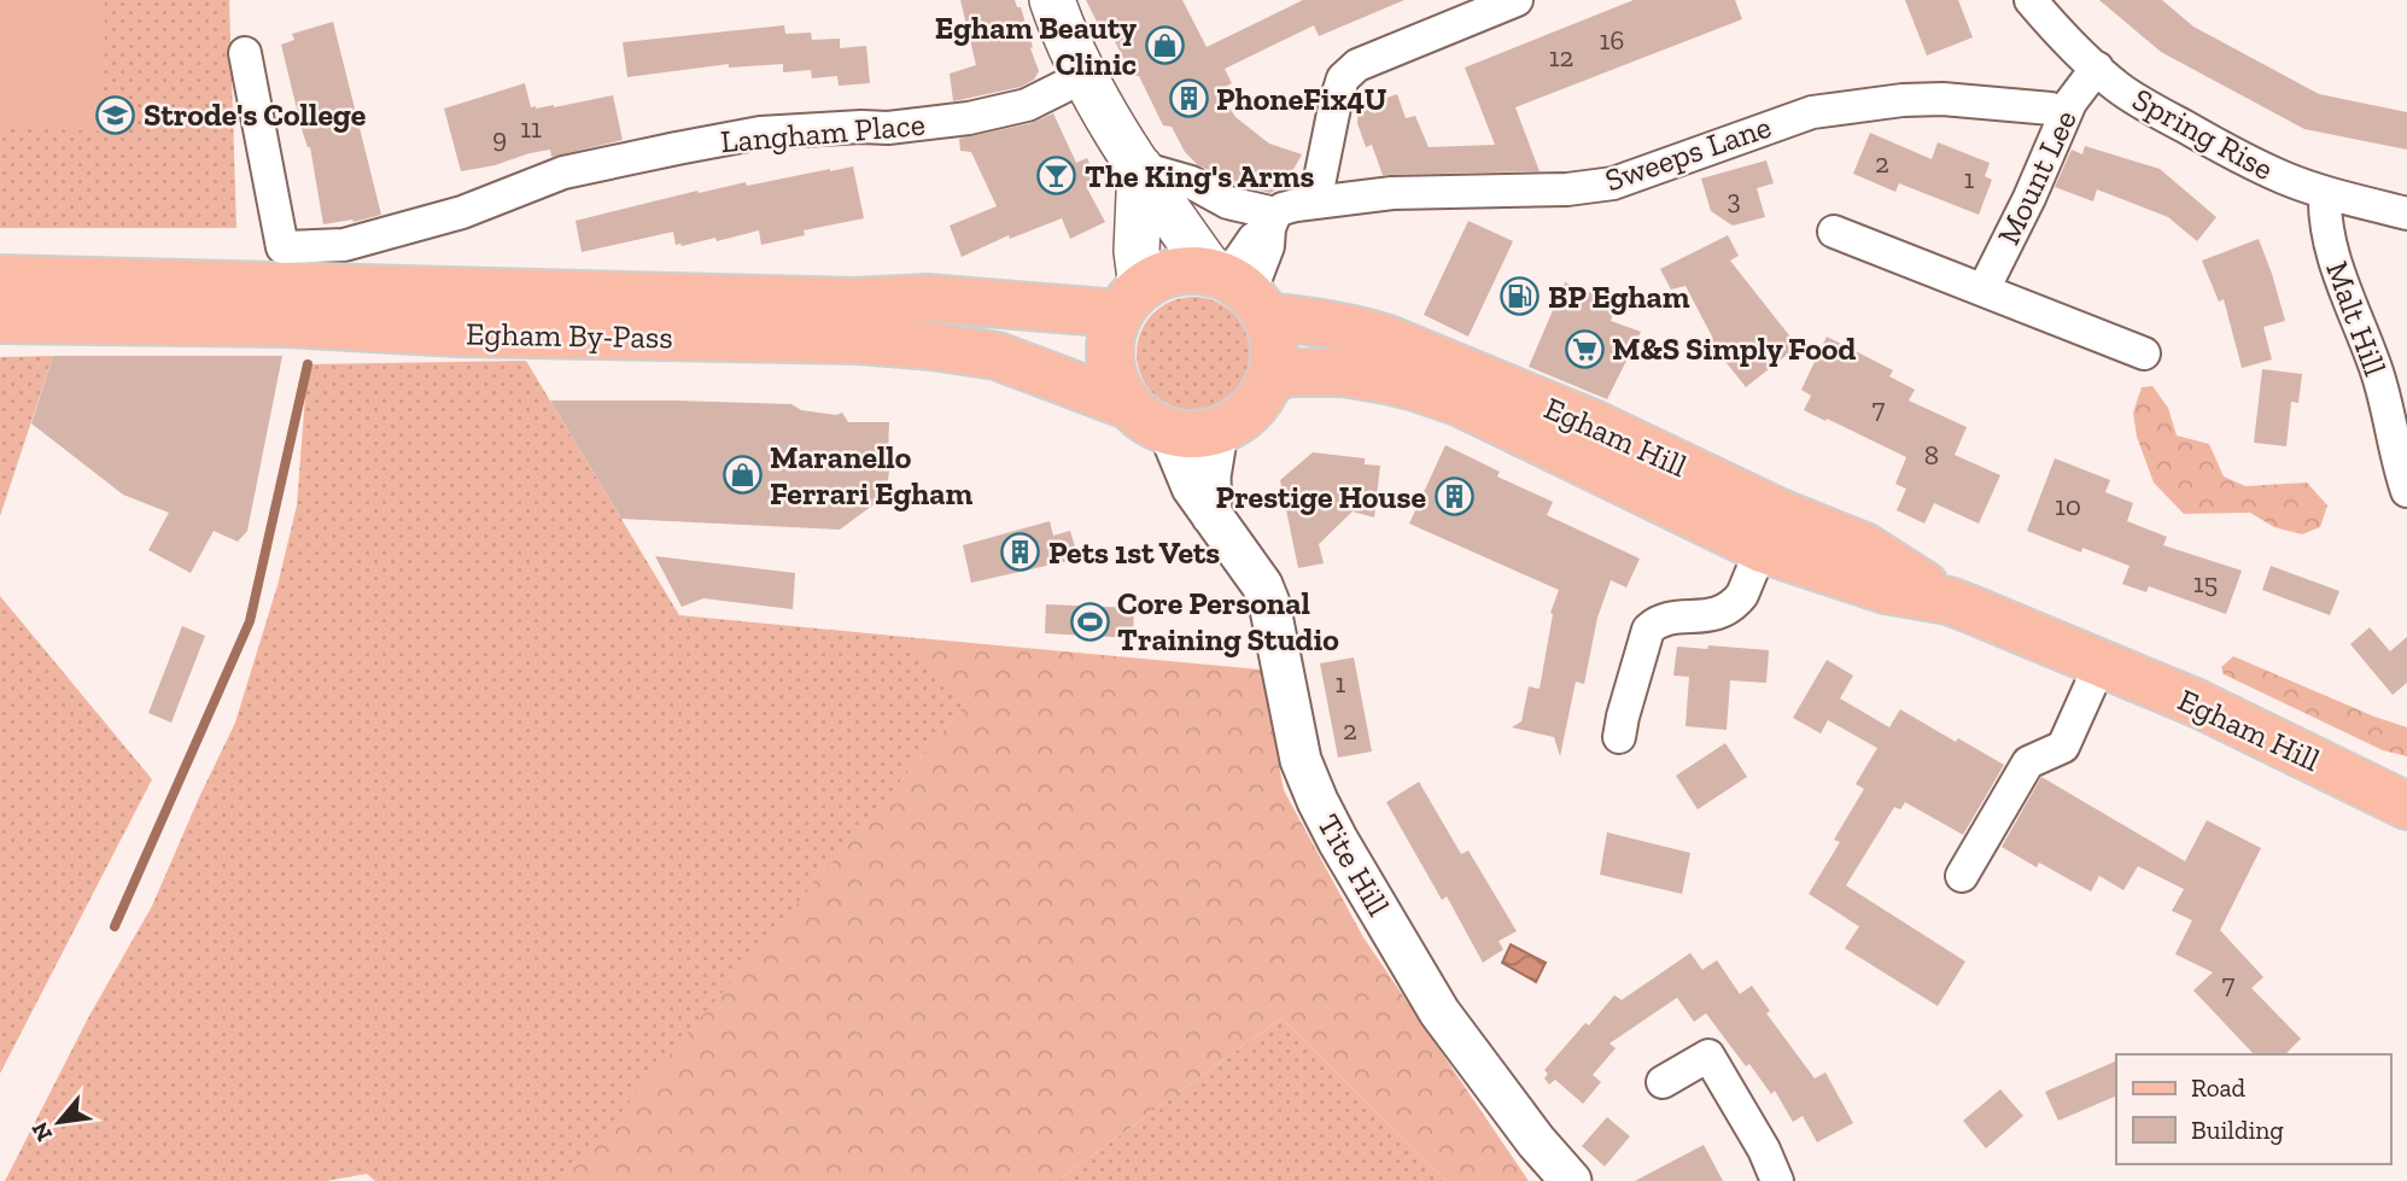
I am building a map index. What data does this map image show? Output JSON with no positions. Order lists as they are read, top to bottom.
{
  "streets": {
    "main road": ["Egham By-Pass", "Egham Hill"],
    "street": [
      "Langham Place",
      "Spring Rise",
      "Sweeps Lane",
      "Mount Lee",
      "Malt Hill",
      "Tite Hill"
    ]
  },
  "crossings": [
    ["Spring Rise", "Mount Lee"],
    ["Spring Rise", "Malt Hill"],
    ["Sweeps Lane", "Mount Lee"],
    ["Egham By-Pass", "Egham Hill"],
    ["Egham By-Pass", "Tite Hill"],
    ["Egham Hill", "Tite Hill"]
  ],
  "places": {
    "shop": ["Egham Beauty Clinic", "Maranello Ferrari Egham"],
    "building": ["PhoneFix4U", "Prestige House", "Pets 1st Vets"],
    "school or university": ["Strode's College"],
    "bar": ["The King's Arms"],
    "fuel station": ["BP Egham"],
    "supermarket": ["M&S Simply Food"],
    "sports": ["Core Personal Training Studio"]
  },
  "house_numbers": [
    "16",
    "12",
    "11",
    "9",
    "2",
    "1",
    "3",
    "7",
    "8",
    "10",
    "15",
    "1",
    "2",
    "7"
  ],
  "legend": ["Road", "Building"],
  "north": "bottom left"
}
